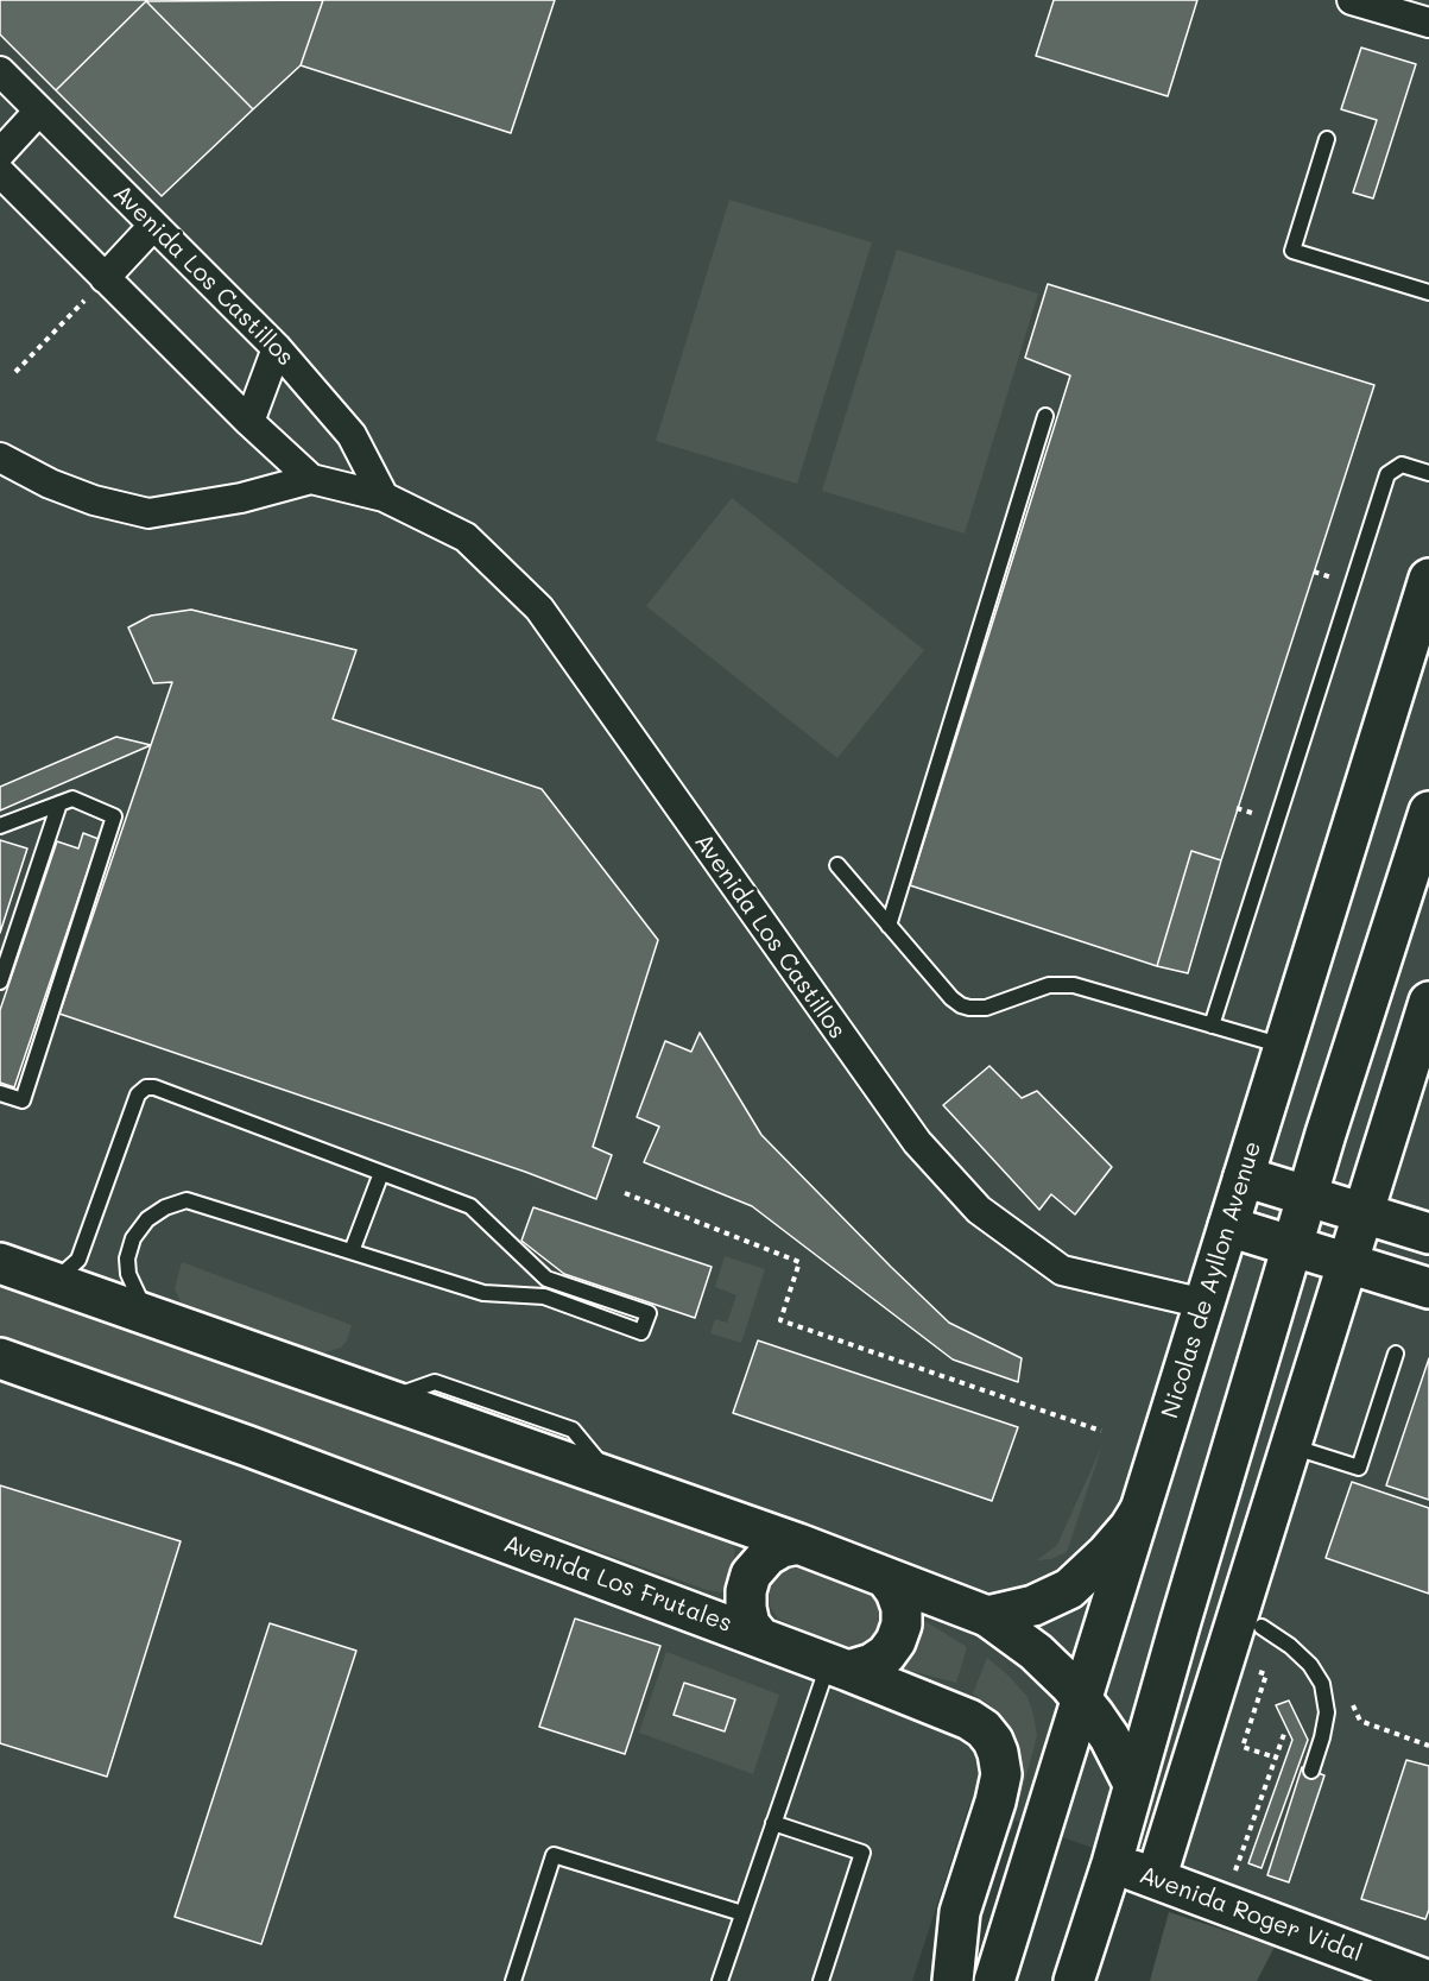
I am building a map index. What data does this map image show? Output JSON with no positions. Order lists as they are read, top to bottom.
{
  "streets": {
    "main road": ["Nicolas de Ayllon Avenue", "Avenida Los Frutales", "Avenida Roger Vidal"],
    "street": ["Avenida Los Castillos"]
  },
  "crossings": [
    ["Avenida Los Castillos", "Nicolas de Ayllon Avenue"]
  ]
}
